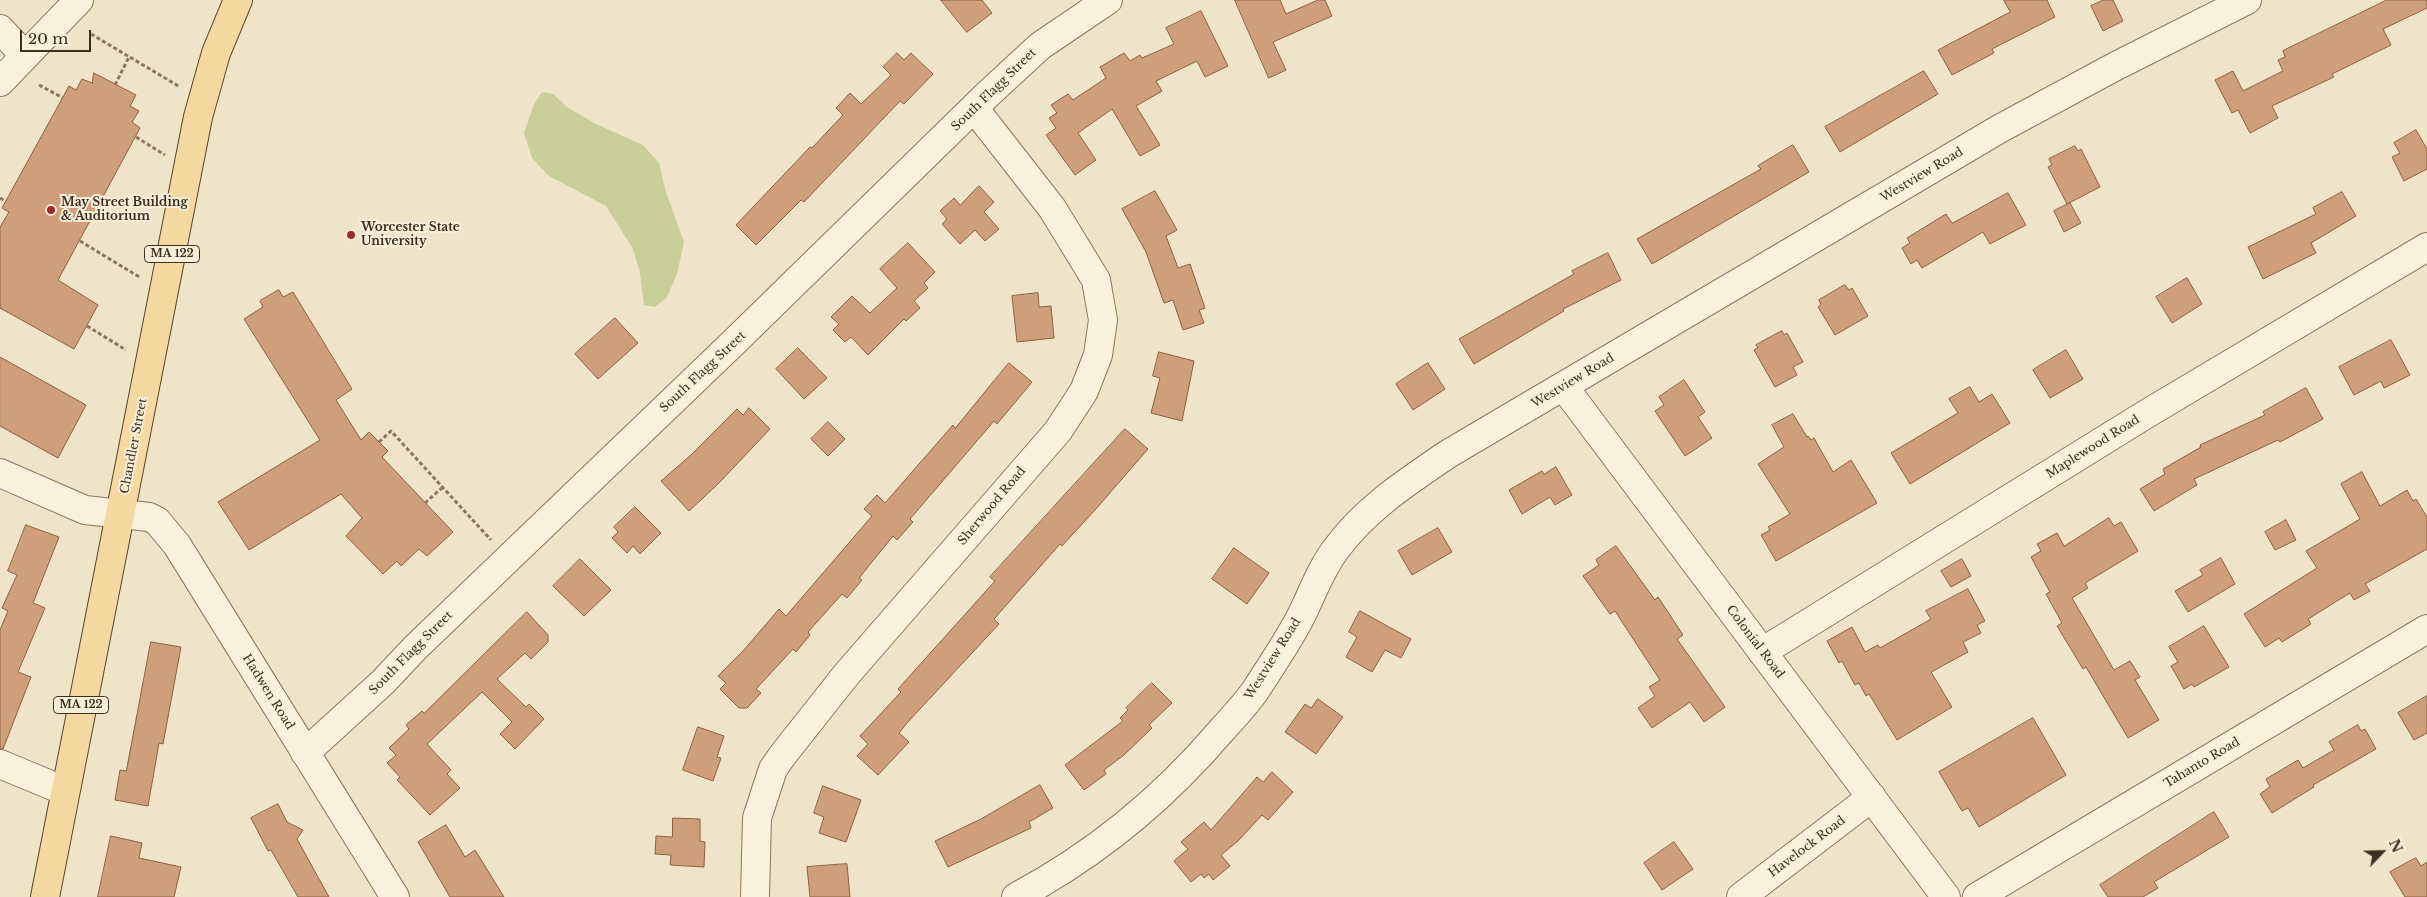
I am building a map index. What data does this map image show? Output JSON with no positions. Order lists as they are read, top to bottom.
{
  "streets": {
    "main road": ["MA 122", "Chandler Street"],
    "street": [
      "South Flagg Street",
      "Westview Road",
      "Maplewood Road",
      "Sherwood Road",
      "Colonial Road",
      "Hadwen Road",
      "Tahanto Road",
      "Havelock Road"
    ]
  },
  "crossings": [
    ["South Flagg Street", "Sherwood Road"],
    ["South Flagg Street", "Hadwen Road"],
    ["Westview Road", "Colonial Road"],
    ["Chandler Street", "Hadwen Road"],
    ["Maplewood Road", "Colonial Road"],
    ["Colonial Road", "Havelock Road"]
  ],
  "places": ["May Street Building & Auditorium", "Worcester State University"],
  "scale_bar": "20 m",
  "north": "top right"
}
